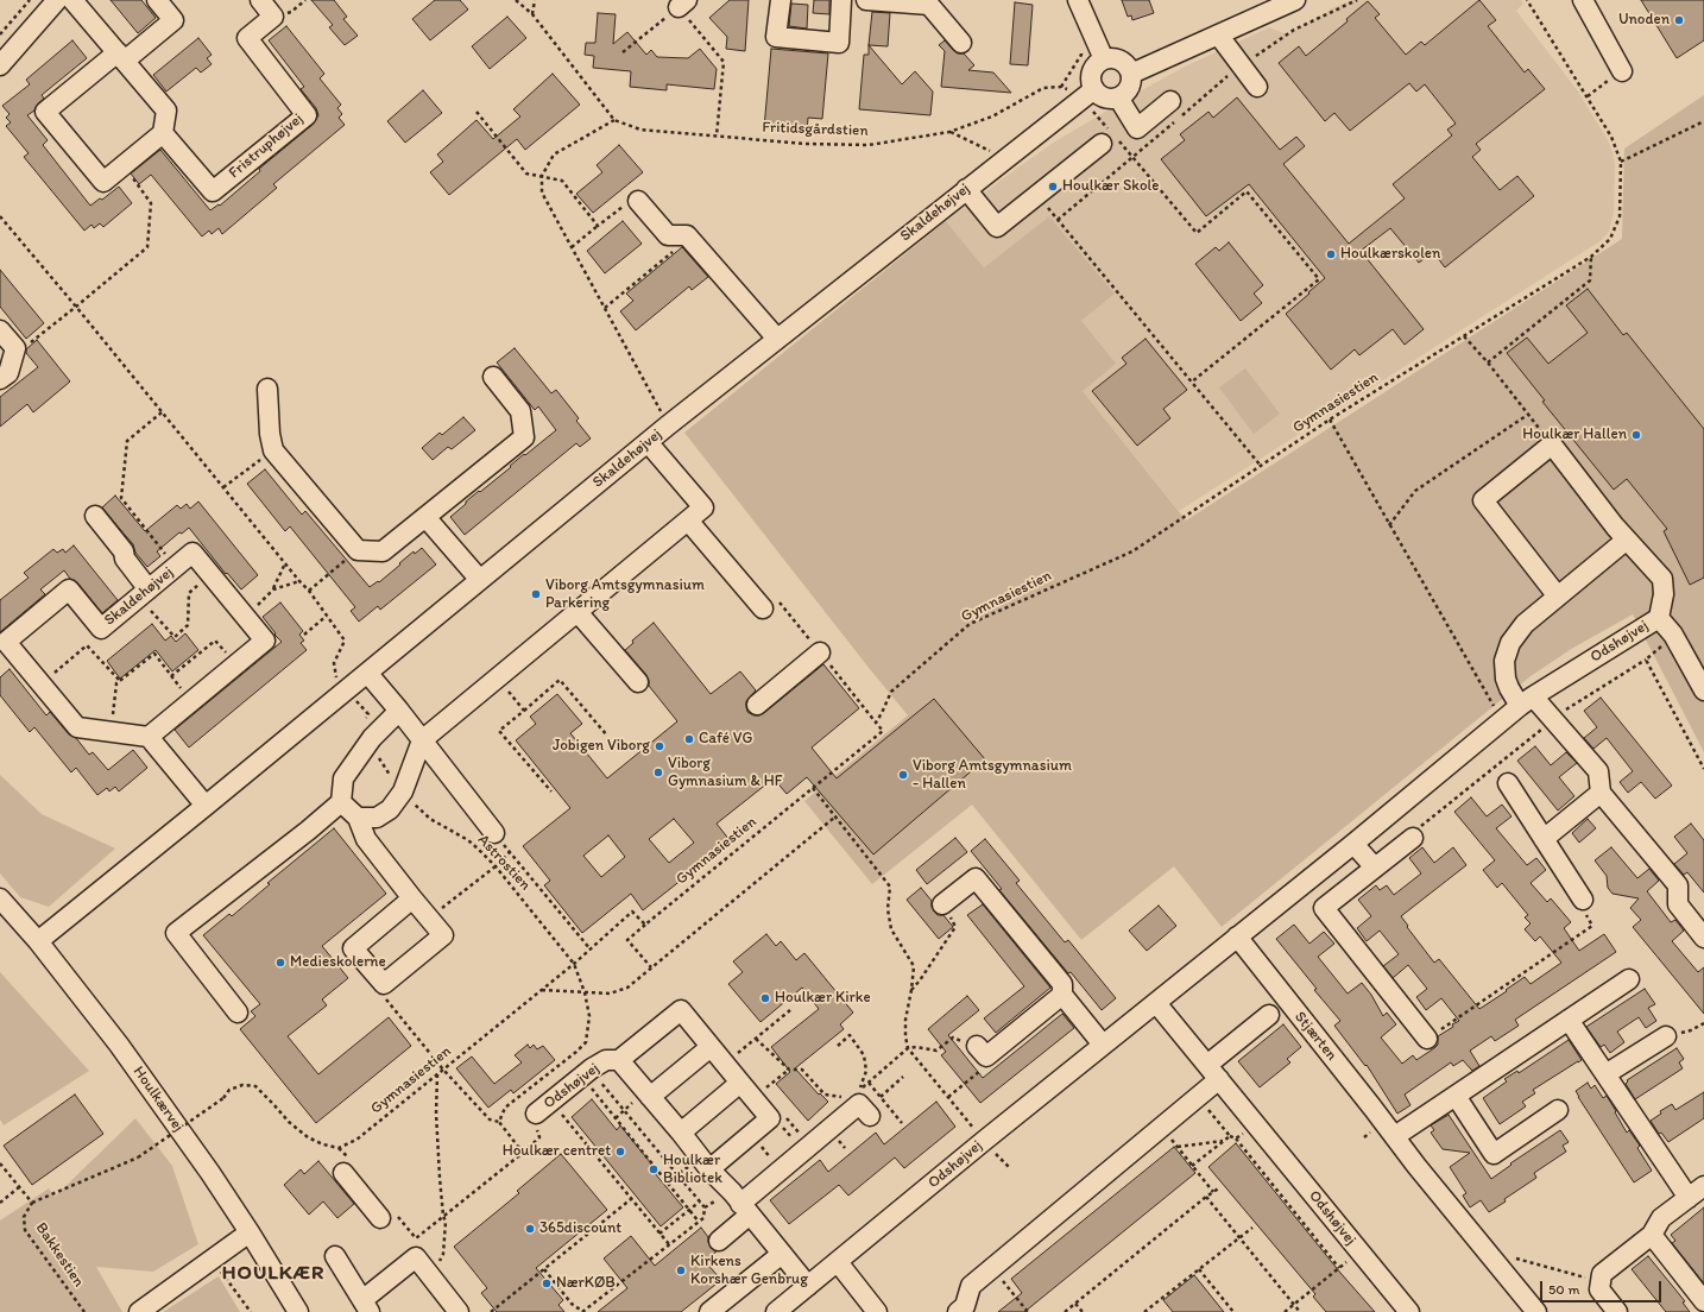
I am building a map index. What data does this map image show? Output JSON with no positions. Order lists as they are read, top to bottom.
{
  "streets": {
    "street": [
      "Fristruphøjvej",
      "Skaldehøjvej",
      "Odshøjvej",
      "Stjærten",
      "Houlkærvej"
    ],
    "path": [
      "Fritidsgårdstien",
      "Gymnasiestien",
      "Astrostien",
      "Bakkestien"
    ]
  },
  "crossings": [
    ["Skaldehøjvej", "Astrostien"],
    ["Skaldehøjvej", "Houlkærvej"],
    ["Gymnasiestien", "Astrostien"],
    ["Odshøjvej", "Stjærten"]
  ],
  "districts": ["HOULKÆR"],
  "places": [
    "Unoden",
    "Houlkær Skole",
    "Houlkærskolen",
    "Houlkær Hallen",
    "Viborg Amtsgymnasium Parkering",
    "Café VG",
    "Jobigen Viborg",
    "Viborg Gymnasium & HF",
    "Viborg Amtsgymnasium - Hallen",
    "Medieskolerne",
    "Houlkær Kirke",
    "Houlkær centret",
    "Houlkær Bibliotek",
    "365discount",
    "Kirkens Korshær Genbrug",
    "NærKØB"
  ],
  "scale_bar": "50 m"
}
